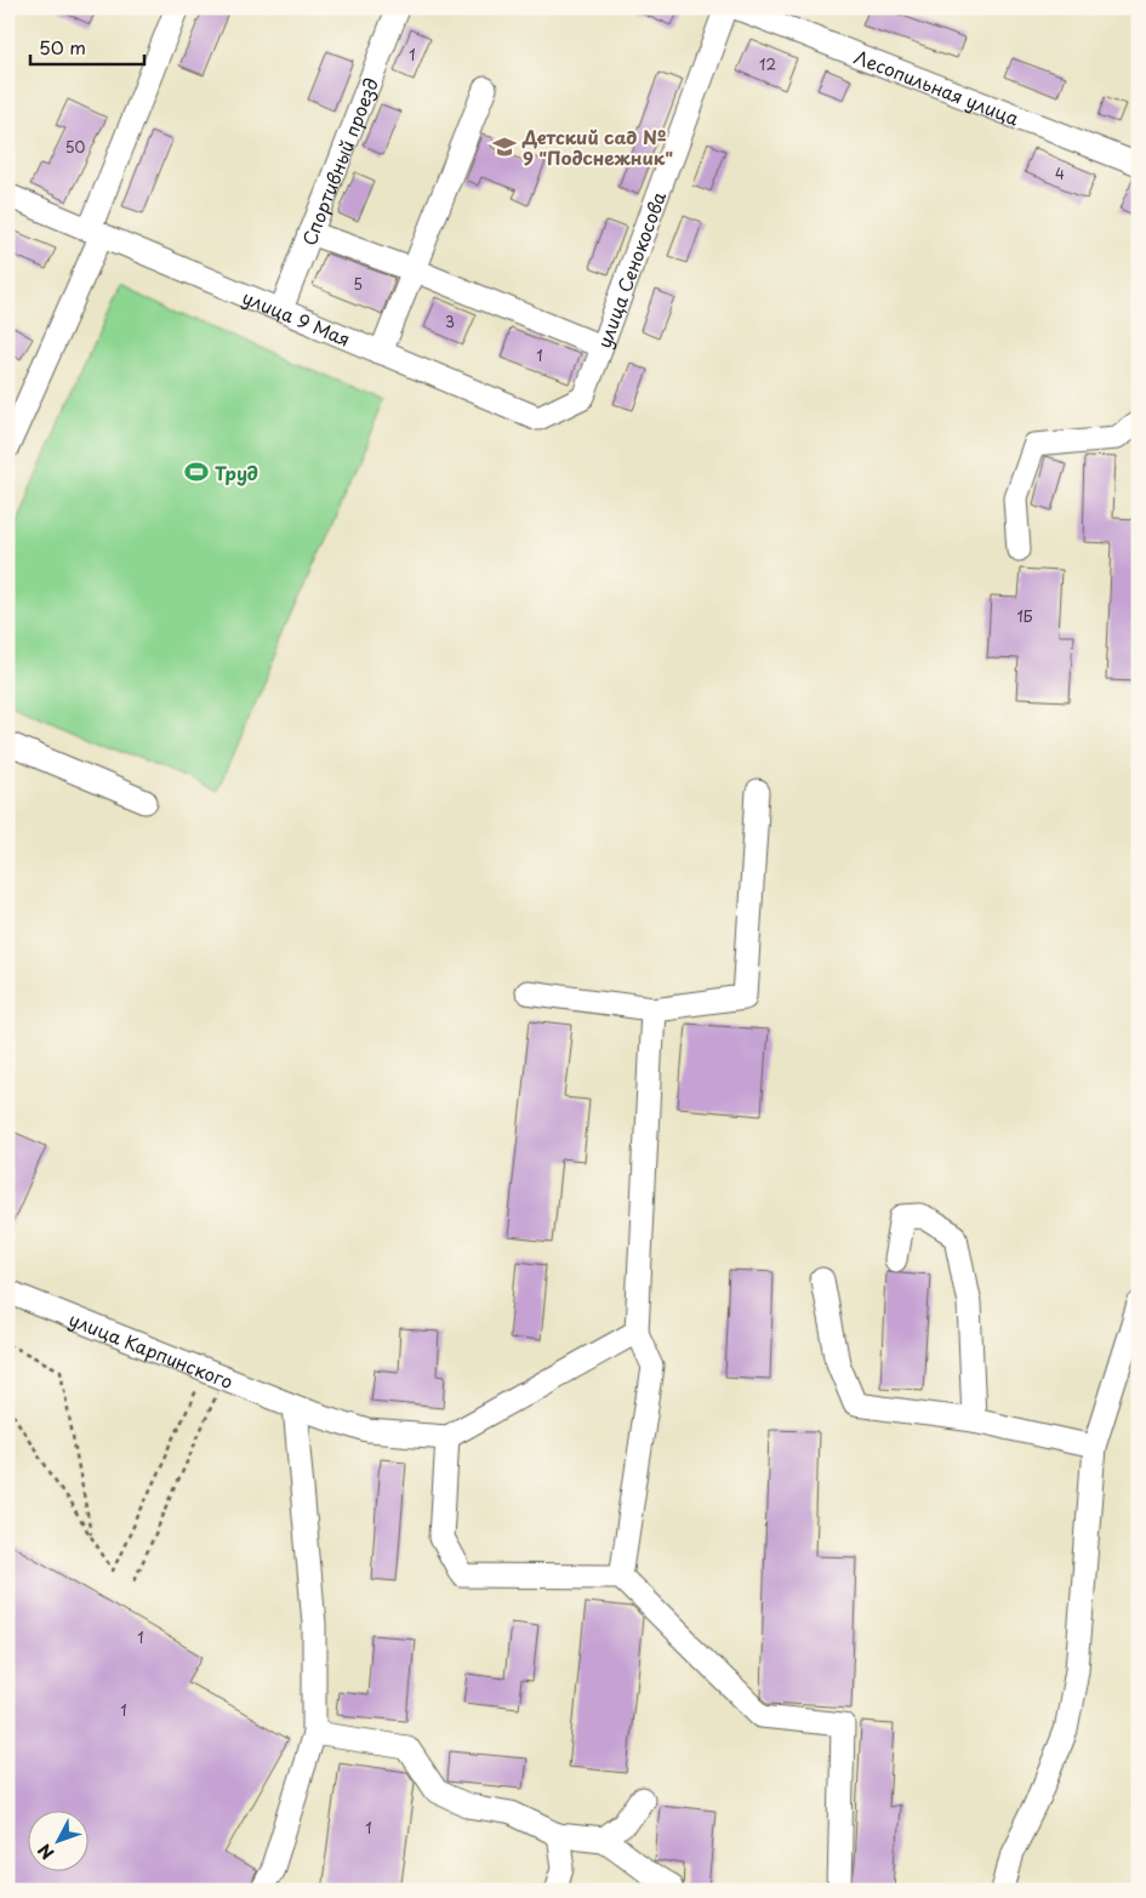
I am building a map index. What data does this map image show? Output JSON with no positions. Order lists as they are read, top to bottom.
{
  "streets": {
    "street": [
      "Лесопильная улица",
      "Спортивный проезд",
      "улица Сенокосова",
      "улица 9 Мая",
      "улица Карпинского"
    ]
  },
  "crossings": [
    ["Спортивный проезд", "улица 9 Мая"],
    ["улица Сенокосова", "улица 9 Мая"]
  ],
  "places": {
    "school or university": ["Детский сад № 9 \"Подснежник\""],
    "sports": ["Труд"]
  },
  "house_numbers": [
    "1",
    "12",
    "50",
    "4",
    "5",
    "3",
    "1",
    "1Б",
    "1",
    "1",
    "1"
  ],
  "scale_bar": "50 m",
  "north": "bottom left"
}
